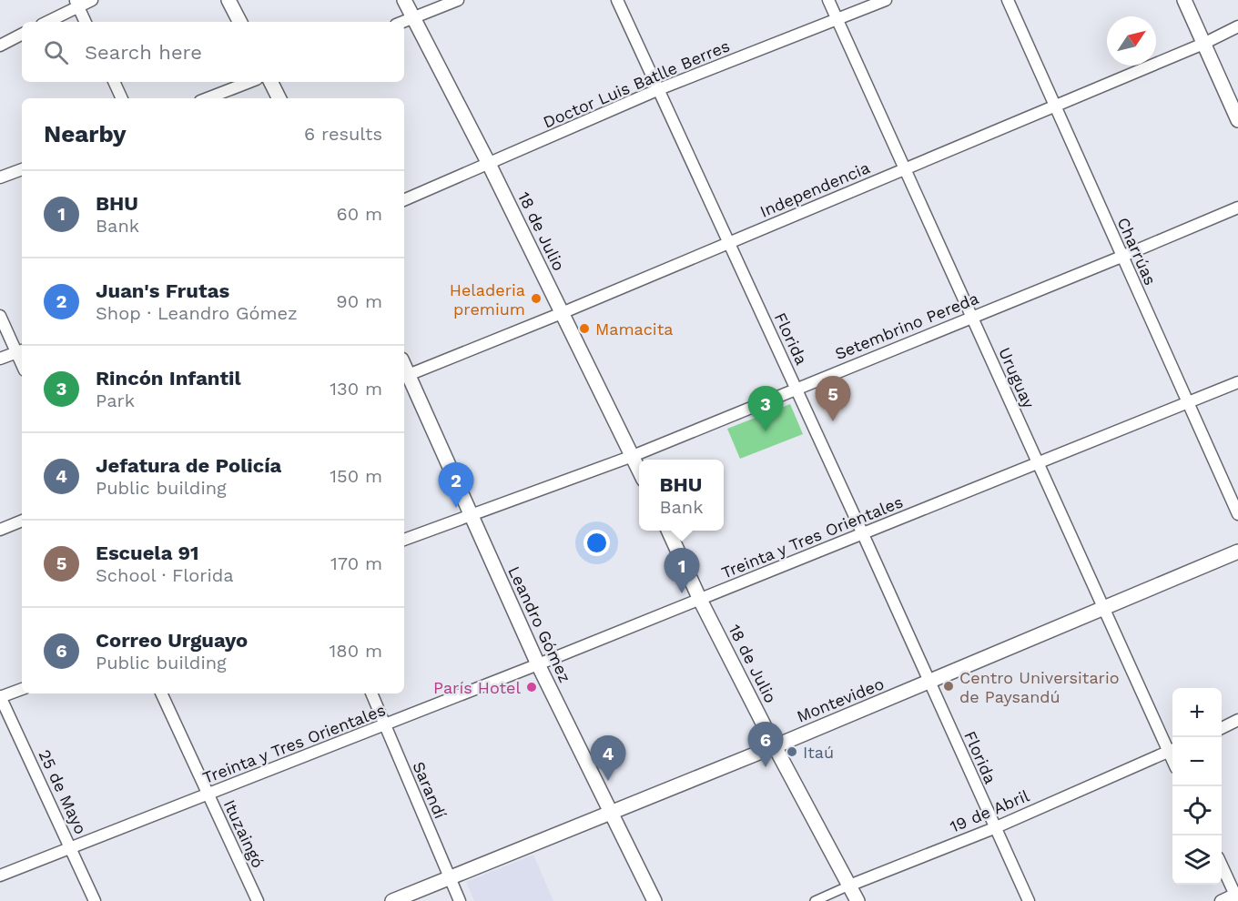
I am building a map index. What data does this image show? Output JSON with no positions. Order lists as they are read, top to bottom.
{
  "streets": {
    "street": [
      "Doctor Luis Batlle Berres",
      "Independencia",
      "18 de Julio",
      "Charrúas",
      "Setembrino Pereda",
      "Florida",
      "Uruguay",
      "Treinta y Tres Orientales",
      "Leandro Gómez",
      "Montevideo",
      "Sarandí",
      "25 de Mayo",
      "19 de Abril",
      "Ituzaingó"
    ]
  },
  "crossings": [
    ["Doctor Luis Batlle Berres", "18 de Julio"],
    ["Doctor Luis Batlle Berres", "Florida"],
    ["Doctor Luis Batlle Berres", "Uruguay"],
    ["Independencia", "18 de Julio"],
    ["Independencia", "Charrúas"],
    ["Independencia", "Florida"],
    ["Independencia", "Uruguay"],
    ["Independencia", "Leandro Gómez"],
    ["18 de Julio", "Setembrino Pereda"],
    ["18 de Julio", "Treinta y Tres Orientales"],
    ["18 de Julio", "Montevideo"],
    ["18 de Julio", "19 de Abril"],
    ["Charrúas", "Setembrino Pereda"],
    ["Charrúas", "Treinta y Tres Orientales"],
    ["Setembrino Pereda", "Florida"],
    ["Setembrino Pereda", "Uruguay"],
    ["Setembrino Pereda", "Leandro Gómez"],
    ["Florida", "Treinta y Tres Orientales"],
    ["Florida", "Montevideo"],
    ["Florida", "19 de Abril"],
    ["Uruguay", "Treinta y Tres Orientales"],
    ["Uruguay", "Montevideo"],
    ["Uruguay", "19 de Abril"],
    ["Treinta y Tres Orientales", "Leandro Gómez"],
    ["Treinta y Tres Orientales", "Sarandí"],
    ["Treinta y Tres Orientales", "25 de Mayo"],
    ["Treinta y Tres Orientales", "Ituzaingó"],
    ["Leandro Gómez", "Montevideo"],
    ["Montevideo", "Sarandí"]
  ],
  "places": [
    "Heladeria premium",
    "Mamacita",
    "Centro Universitario de Paysandú",
    "París Hotel",
    "Itaú"
  ],
  "north": "top right",
  "page": {
    "search": "Search here",
    "heading": ["Nearby", "6 results"],
    "list": [
      {
        "mark": "1",
        "name": "BHU",
        "note": "Bank",
        "value": "60 m"
      },
      {
        "mark": "2",
        "name": "Juan's Frutas",
        "note": "Shop · Leandro Gómez",
        "value": "90 m"
      },
      {
        "mark": "3",
        "name": "Rincón Infantil",
        "note": "Park",
        "value": "130 m"
      },
      {
        "mark": "4",
        "name": "Jefatura de Policía",
        "note": "Public building",
        "value": "150 m"
      },
      {
        "mark": "5",
        "name": "Escuela 91",
        "note": "School · Florida",
        "value": "170 m"
      },
      {
        "mark": "6",
        "name": "Correo Urguayo",
        "note": "Public building",
        "value": "180 m"
      }
    ],
    "pins": [
      "5",
      "3",
      "2",
      "1",
      "6",
      "4"
    ],
    "popup": ["BHU", "Bank"],
    "map_buttons": ["+", "−"]
  }
}
